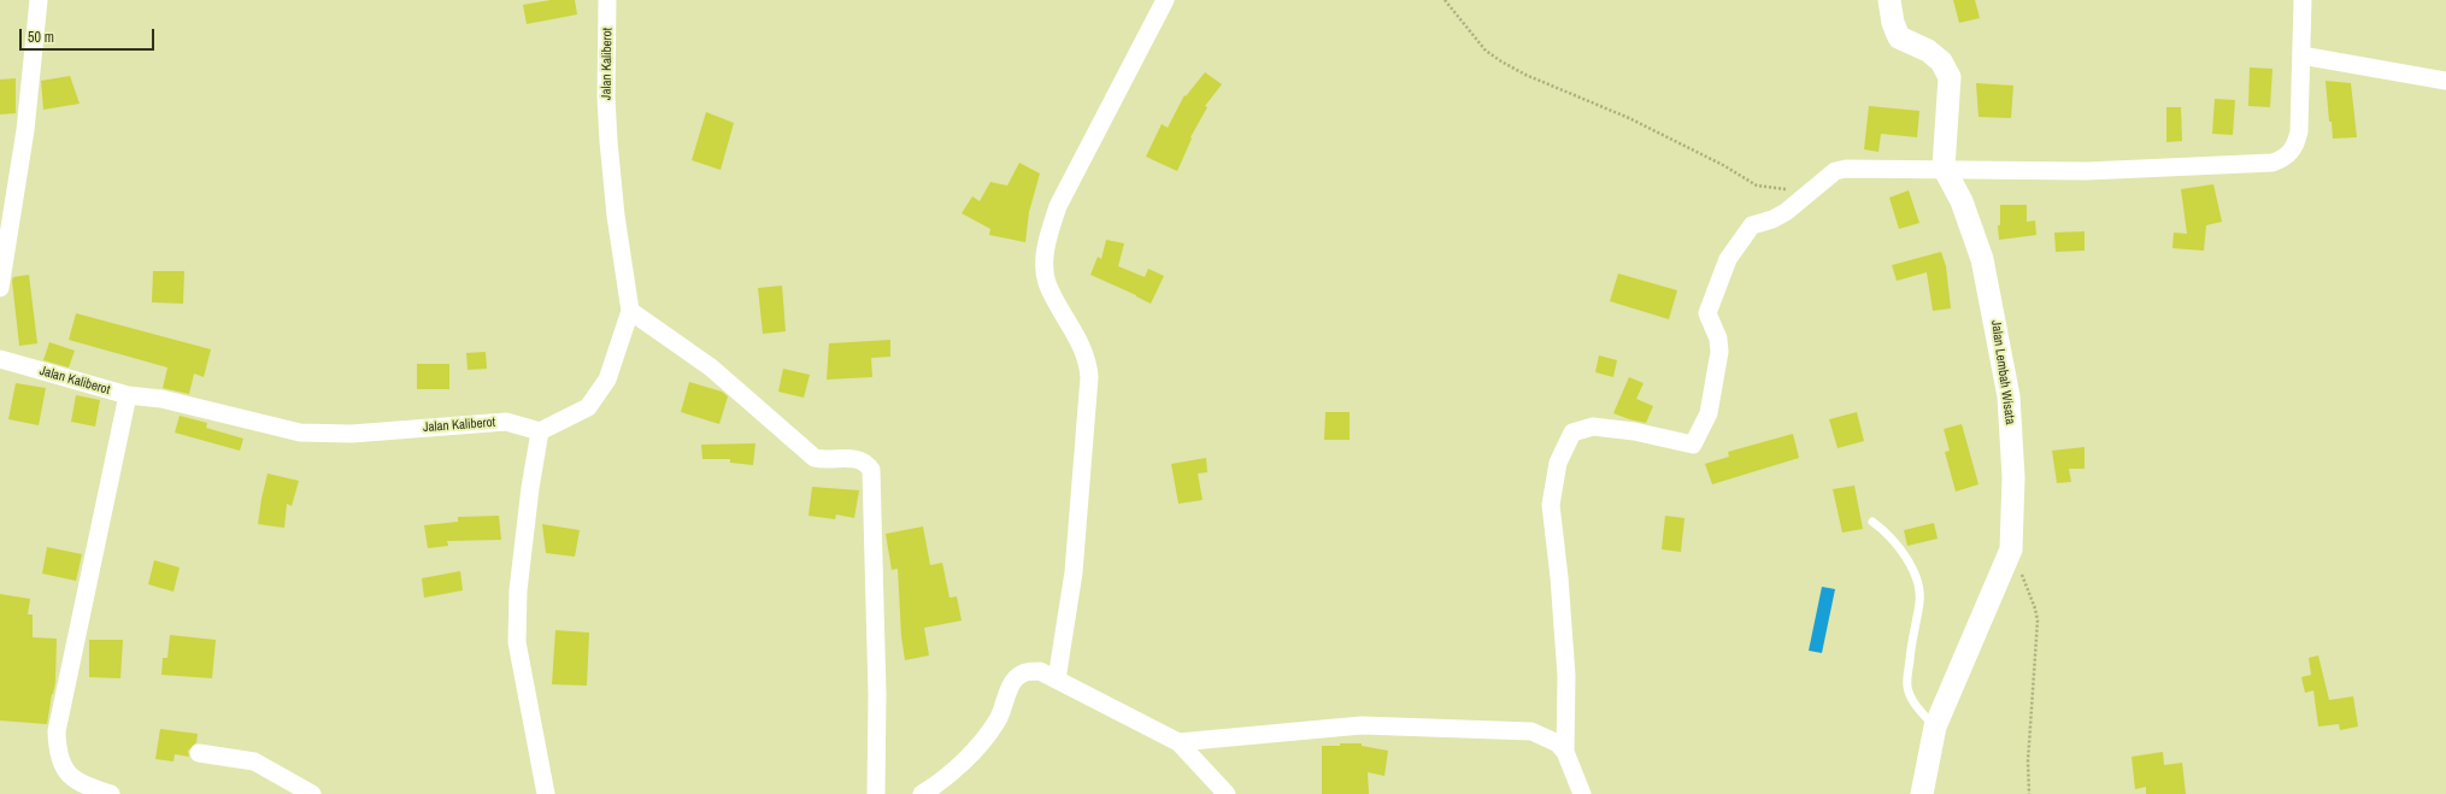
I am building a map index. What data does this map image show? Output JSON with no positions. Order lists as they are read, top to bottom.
{
  "streets": {
    "street": ["Jalan Kaliberot", "Jalan Lembah Wisata"]
  },
  "scale_bar": "50 m"
}
